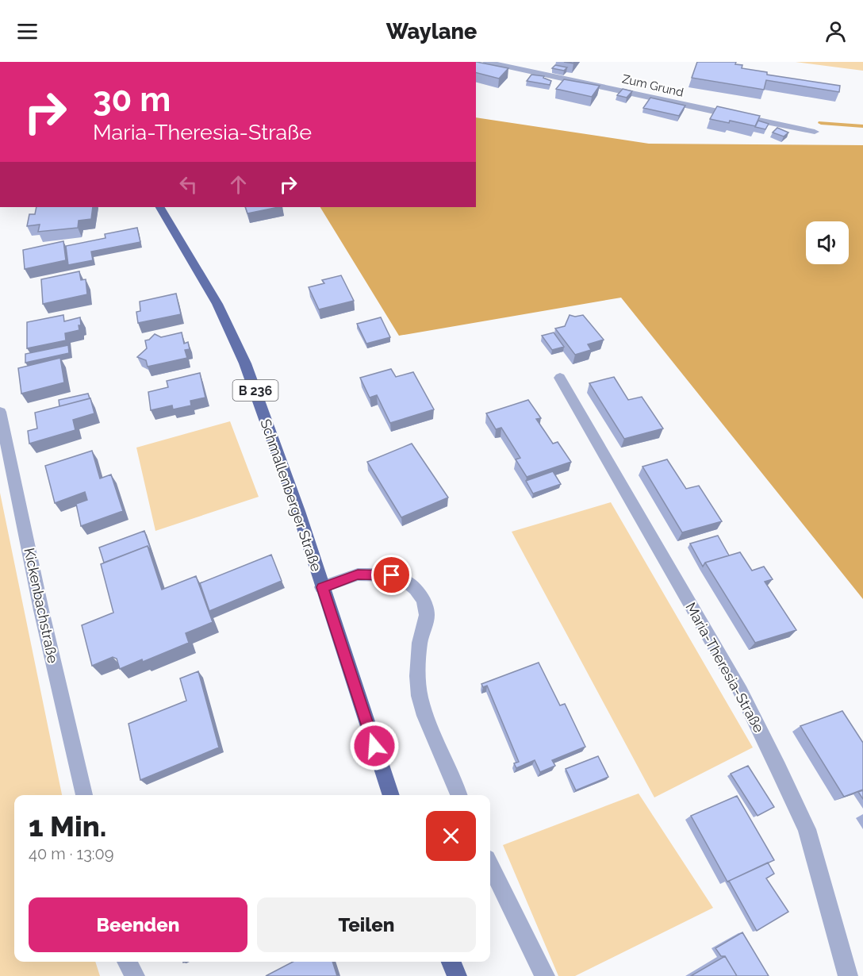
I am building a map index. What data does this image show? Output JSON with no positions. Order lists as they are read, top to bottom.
{
  "streets": {
    "main road": ["B 236", "Schmallenberger Straße"],
    "street": ["Zum Grund", "Kickenbachstraße", "Maria-Theresia-Straße"]
  },
  "page": {
    "header": "Waylane",
    "turn": ["30 m", "Maria-Theresia-Straße"],
    "heading": ["1 Min.", "40 m · 13:09"],
    "buttons": ["Beenden", "Teilen"]
  }
}
